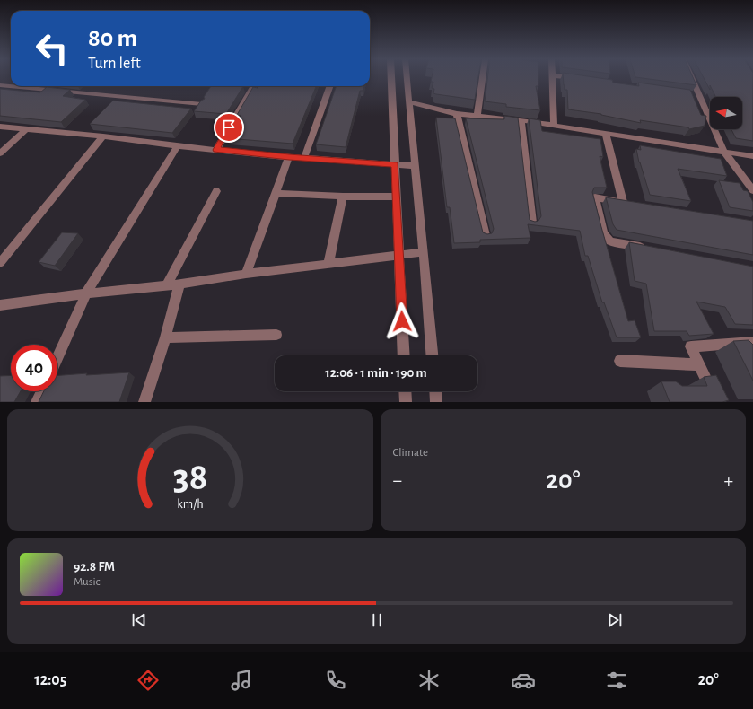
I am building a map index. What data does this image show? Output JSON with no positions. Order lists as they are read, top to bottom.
{
  "north": "left",
  "page": {
    "turn": ["80 m", "Turn left"],
    "limit": "40",
    "trip": "12:06 · 1 min · 190 m",
    "tile": "Climate",
    "heat": ["−", "20°", "+"],
    "song": ["92.8 FM", "Music"],
    "tabs": ["12:05", "20°"],
    "gauge": ["38", "km/h"]
  }
}
